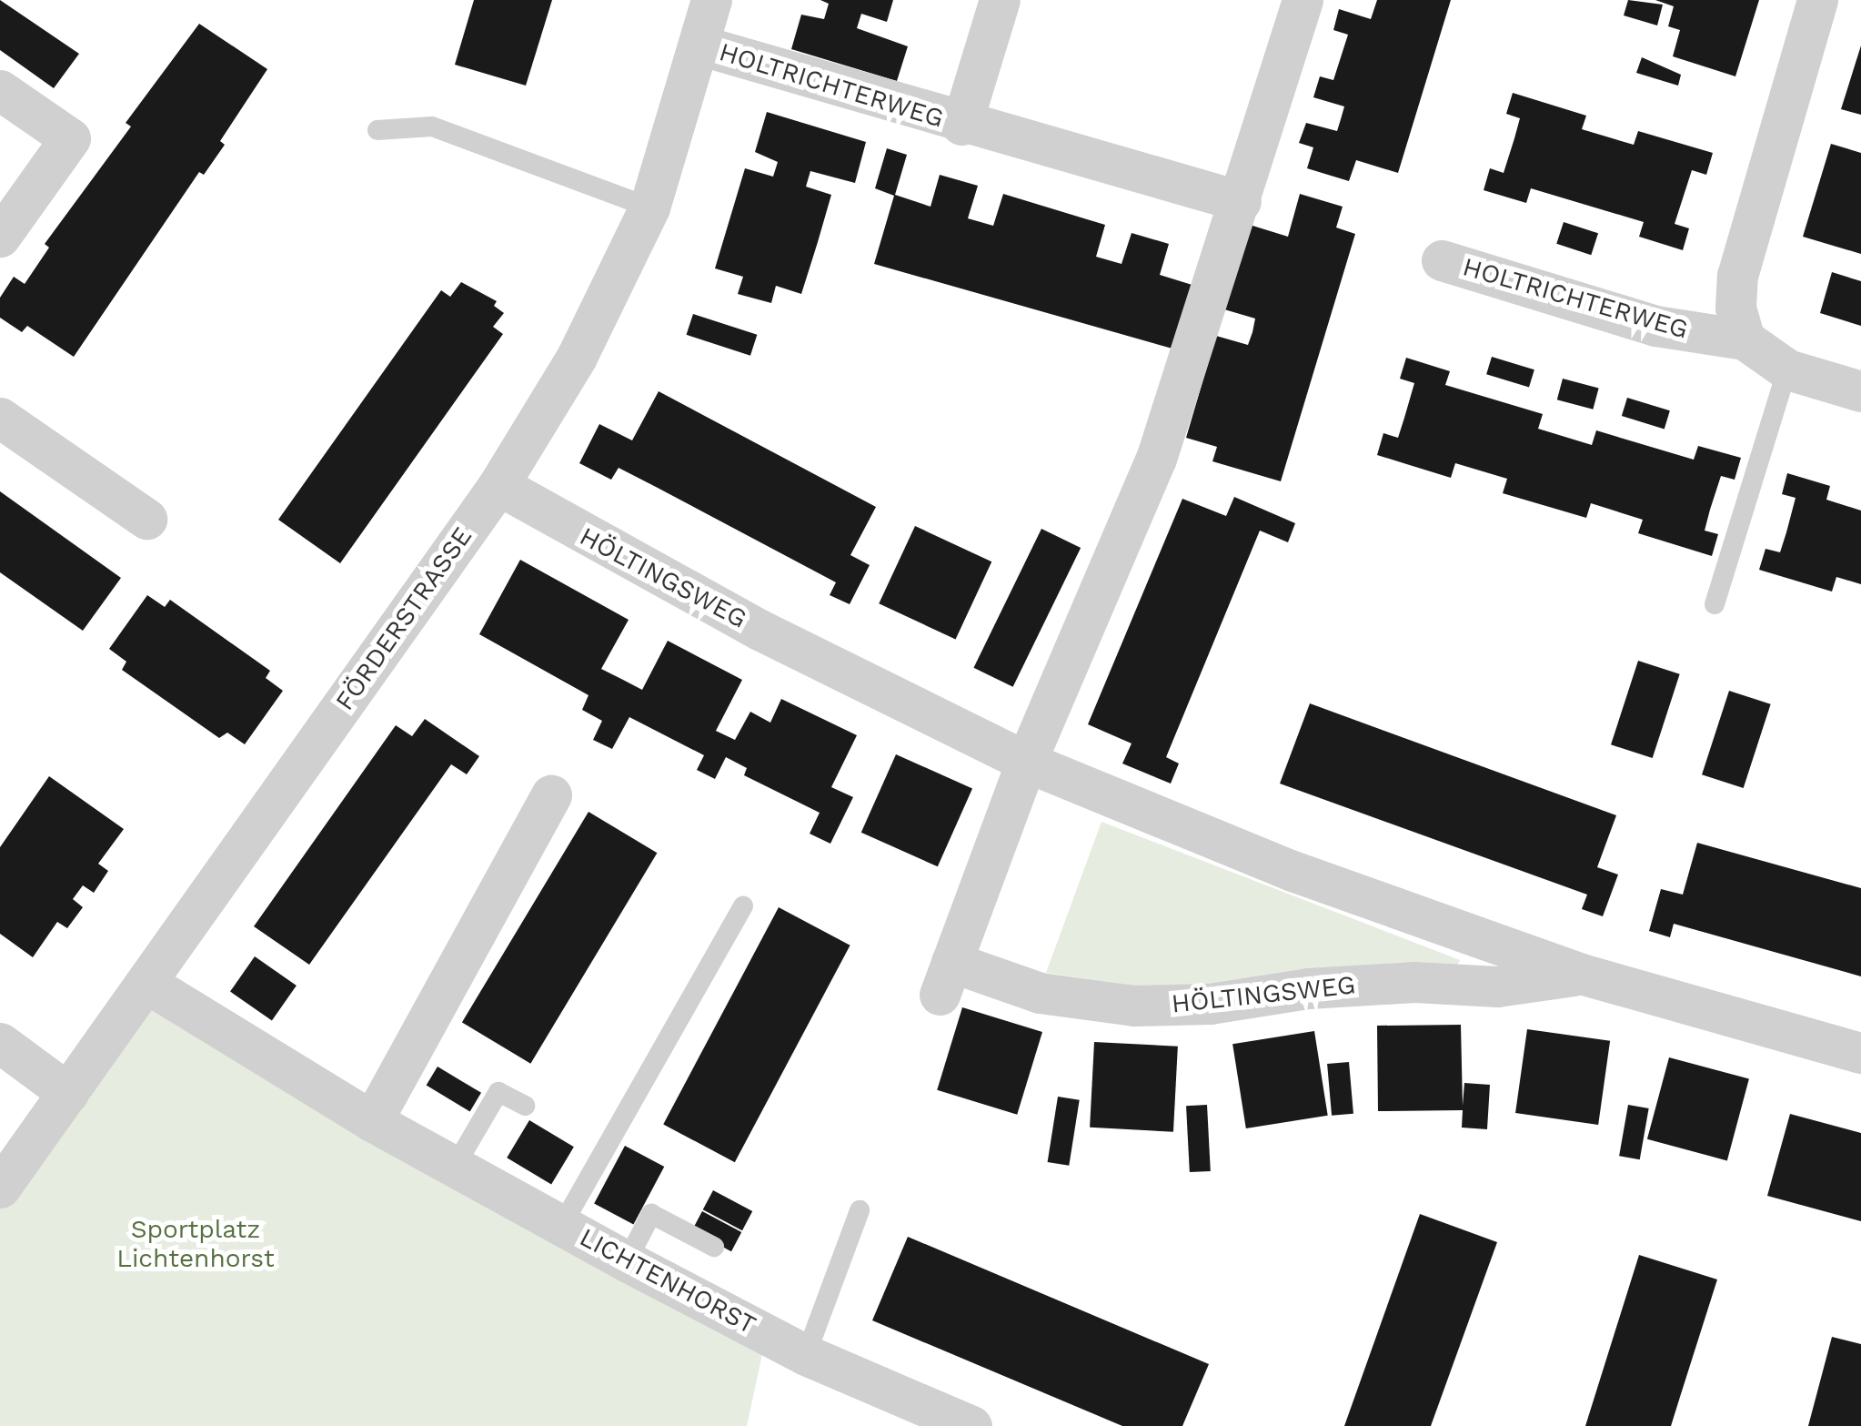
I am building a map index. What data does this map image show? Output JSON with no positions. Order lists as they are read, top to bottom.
{
  "streets": {
    "street": [
      "HOLTRICHTERWEG",
      "HÖLTINGSWEG",
      "FÖRDERSTRASSE",
      "LICHTENHORST"
    ]
  },
  "crossings": [
    ["HOLTRICHTERWEG", "HÖLTINGSWEG"],
    ["HOLTRICHTERWEG", "FÖRDERSTRASSE"],
    ["HÖLTINGSWEG", "FÖRDERSTRASSE"],
    ["FÖRDERSTRASSE", "LICHTENHORST"]
  ],
  "parks": ["Sportplatz Lichtenhorst"]
}
